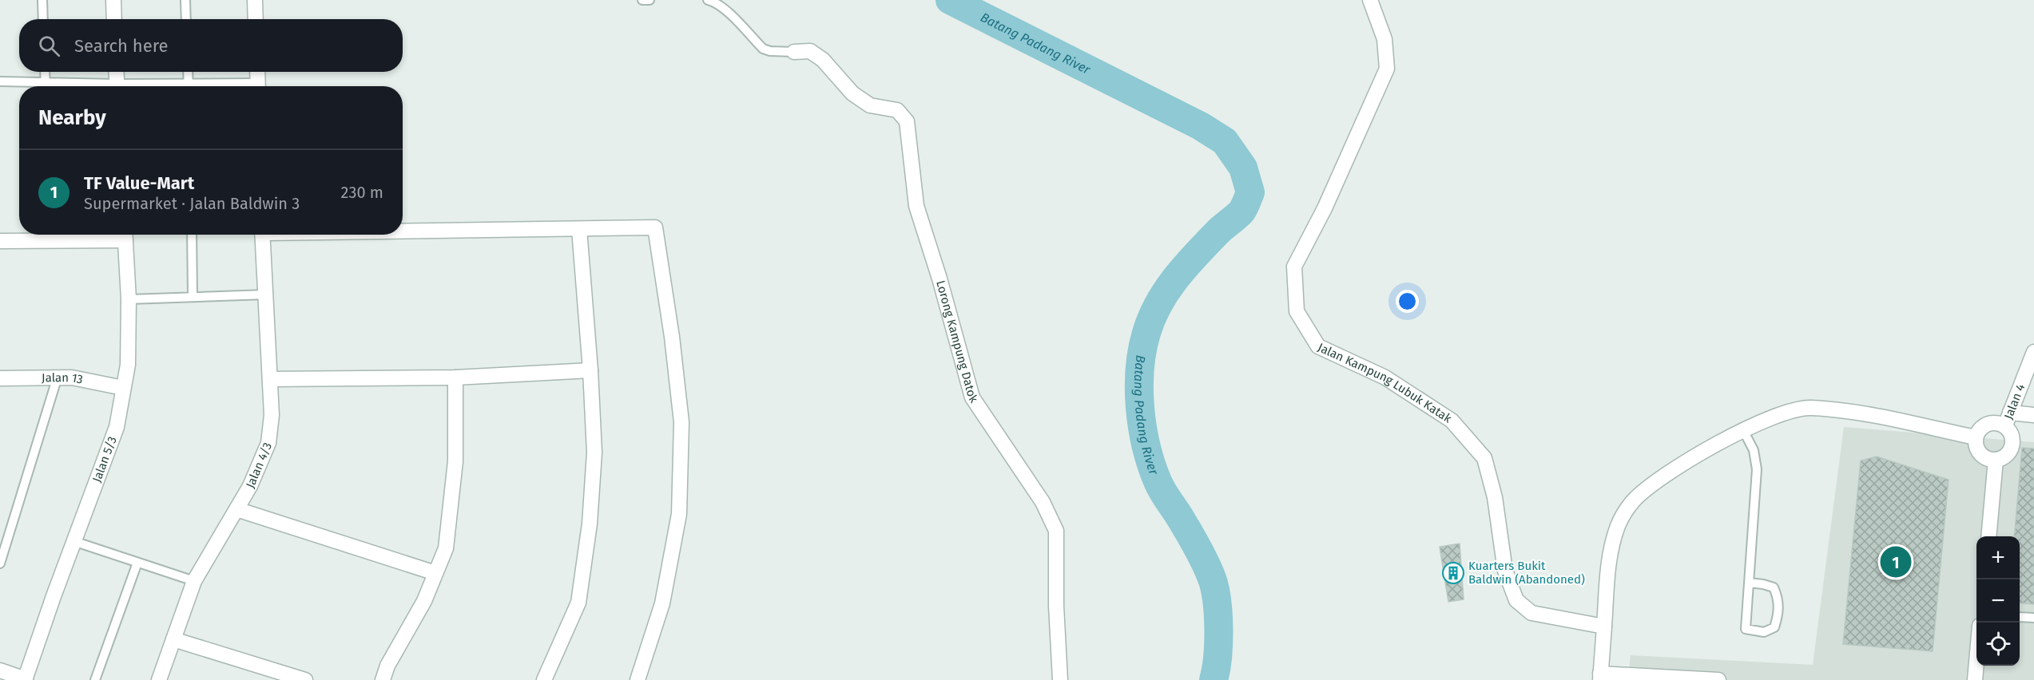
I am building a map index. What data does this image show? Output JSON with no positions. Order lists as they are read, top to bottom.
{
  "streets": {
    "street": [
      "Lorong Kampung Datok",
      "Jalan 13",
      "Jalan Kampung Lubuk Katak",
      "Jalan 4",
      "Jalan 5/3",
      "Jalan 4/3"
    ]
  },
  "crossings": [
    ["Jalan 13", "Jalan 5/3"]
  ],
  "water": ["Batang Padang River"],
  "places": {
    "building": ["Kuarters Bukit Baldwin (Abandoned)"]
  },
  "page": {
    "search": "Search here",
    "heading": "Nearby",
    "list": [
      {
        "mark": "1",
        "name": "TF Value-Mart",
        "note": "Supermarket · Jalan Baldwin 3",
        "value": "230 m"
      }
    ],
    "map_buttons": ["+", "−"],
    "pins": "1"
  }
}
